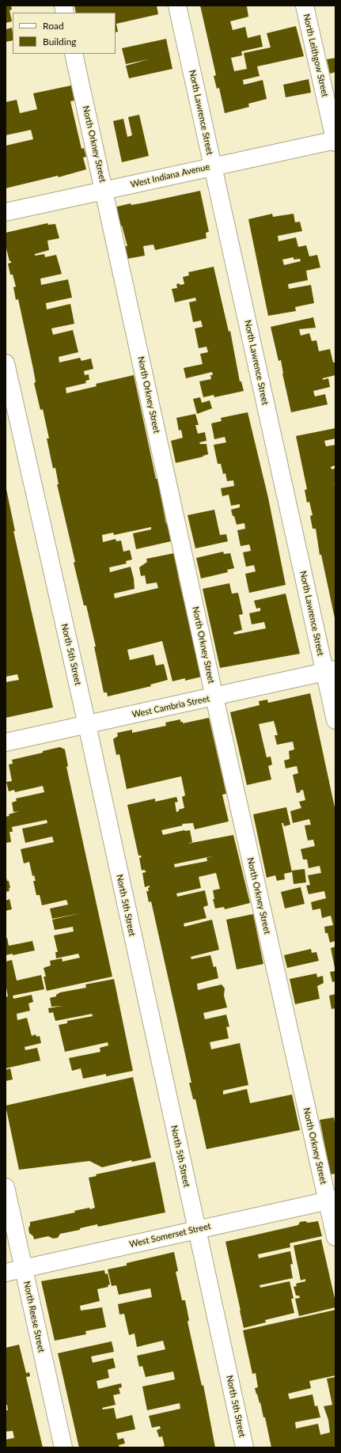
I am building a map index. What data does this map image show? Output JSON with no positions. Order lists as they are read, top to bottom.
{
  "streets": {
    "street": [
      "North Leithgow Street",
      "North Lawrence Street",
      "North Orkney Street",
      "West Indiana Avenue",
      "North 5th Street",
      "West Cambria Street",
      "West Somerset Street",
      "North Reese Street"
    ]
  },
  "crossings": [
    ["North Leithgow Street", "West Indiana Avenue"],
    ["North Lawrence Street", "West Indiana Avenue"],
    ["North Lawrence Street", "West Cambria Street"],
    ["North Orkney Street", "West Indiana Avenue"],
    ["North Orkney Street", "West Cambria Street"],
    ["North Orkney Street", "West Somerset Street"],
    ["North 5th Street", "West Cambria Street"],
    ["North 5th Street", "West Somerset Street"],
    ["West Somerset Street", "North Reese Street"]
  ],
  "legend": ["Road", "Building"]
}
